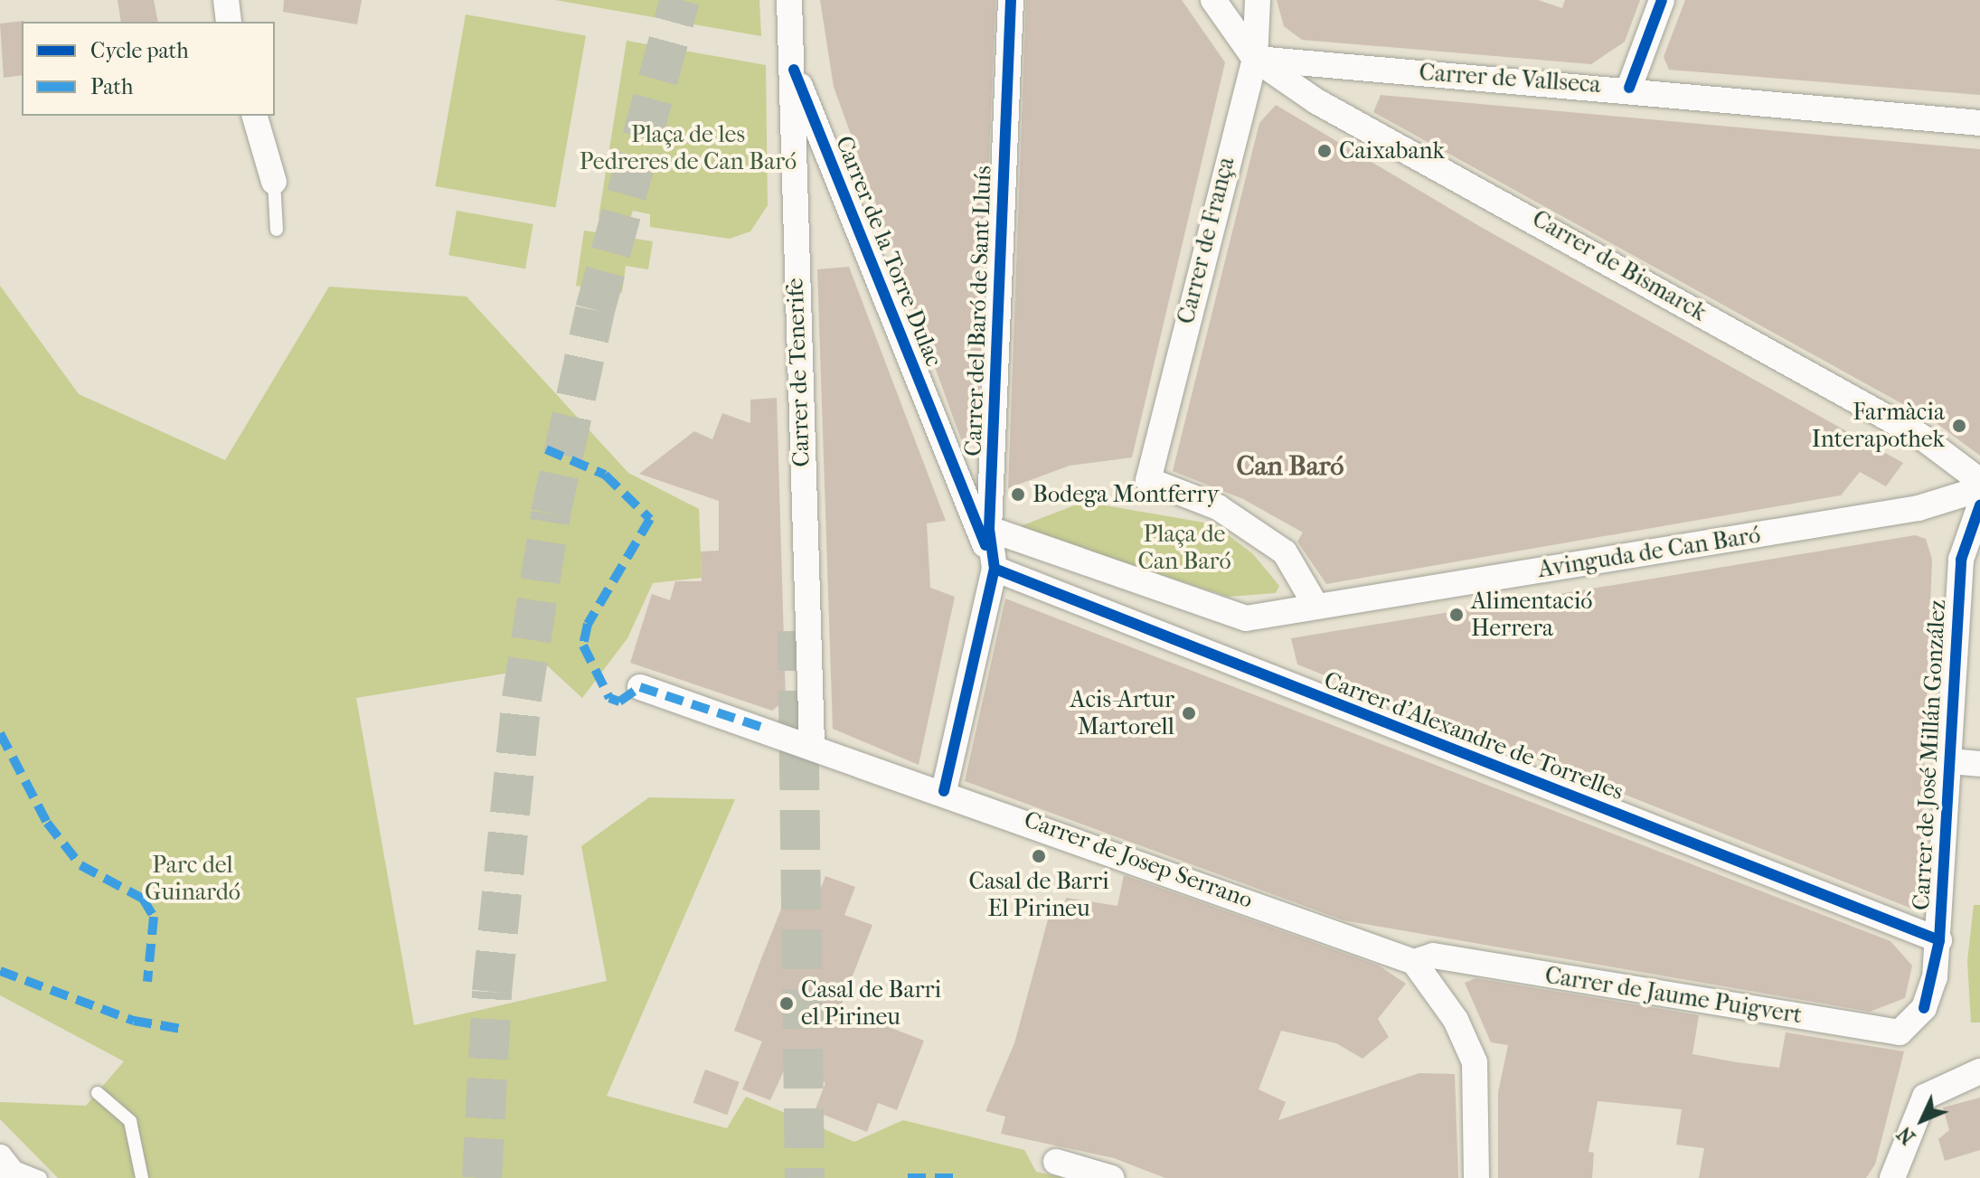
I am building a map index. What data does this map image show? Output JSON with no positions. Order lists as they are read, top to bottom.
{
  "streets": {
    "street": [
      "Carrer de Vallseca",
      "Carrer de França",
      "Carrer de la Torre Dulac",
      "Carrer de Bismarck",
      "Carrer del Baró de Sant Lluís",
      "Carrer de Tenerife",
      "Avinguda de Can Baró",
      "Carrer d'Alexandre de Torrelles",
      "Carrer de José Millán González",
      "Carrer de Josep Serrano",
      "Carrer de Jaume Puigvert"
    ]
  },
  "crossings": [
    ["Carrer de Vallseca", "Carrer de França"],
    ["Carrer de Vallseca", "Carrer de Bismarck"],
    ["Carrer de França", "Carrer de Bismarck"],
    ["Carrer de França", "Avinguda de Can Baró"],
    ["Carrer de la Torre Dulac", "Carrer del Baró de Sant Lluís"],
    ["Carrer de la Torre Dulac", "Carrer de Tenerife"],
    ["Carrer de la Torre Dulac", "Carrer d'Alexandre de Torrelles"],
    ["Carrer del Baró de Sant Lluís", "Carrer d'Alexandre de Torrelles"],
    ["Carrer del Baró de Sant Lluís", "Carrer de Josep Serrano"],
    ["Carrer de Tenerife", "Carrer de Josep Serrano"],
    ["Carrer d'Alexandre de Torrelles", "Carrer de José Millán González"],
    ["Carrer de José Millán González", "Carrer de Jaume Puigvert"],
    ["Carrer de Josep Serrano", "Carrer de Jaume Puigvert"]
  ],
  "districts": ["Can Baró"],
  "parks": ["Plaça de les Pedreres de Can Baró", "Plaça de Can Baró", "Parc del Guinardó"],
  "places": [
    "Caixabank",
    "Farmàcia Interapothek",
    "Bodega Montferry",
    "Alimentació Herrera",
    "Acis-Artur Martorell",
    "Casal de Barri El Pirineu",
    "Casal de Barri el Pirineu"
  ],
  "legend": ["Cycle path", "Path"],
  "north": "bottom left"
}
